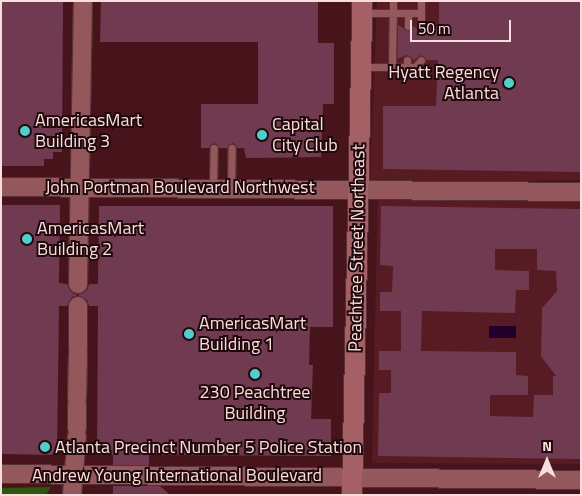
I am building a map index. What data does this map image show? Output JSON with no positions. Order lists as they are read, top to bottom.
{
  "streets": {
    "main road": ["Peachtree Street Northeast"],
    "street": ["John Portman Boulevard Northwest", "Andrew Young International Boulevard"]
  },
  "crossings": [
    ["John Portman Boulevard Northwest", "Peachtree Street Northeast"],
    ["Peachtree Street Northeast", "Andrew Young International Boulevard"]
  ],
  "places": [
    "Hyatt Regency Atlanta",
    "AmericasMart Building 3",
    "Capital City Club",
    "AmericasMart Building 2",
    "AmericasMart Building 1",
    "230 Peachtree Building",
    "Atlanta Precinct Number 5 Police Station"
  ],
  "scale_bar": "50 m",
  "north": "top"
}
